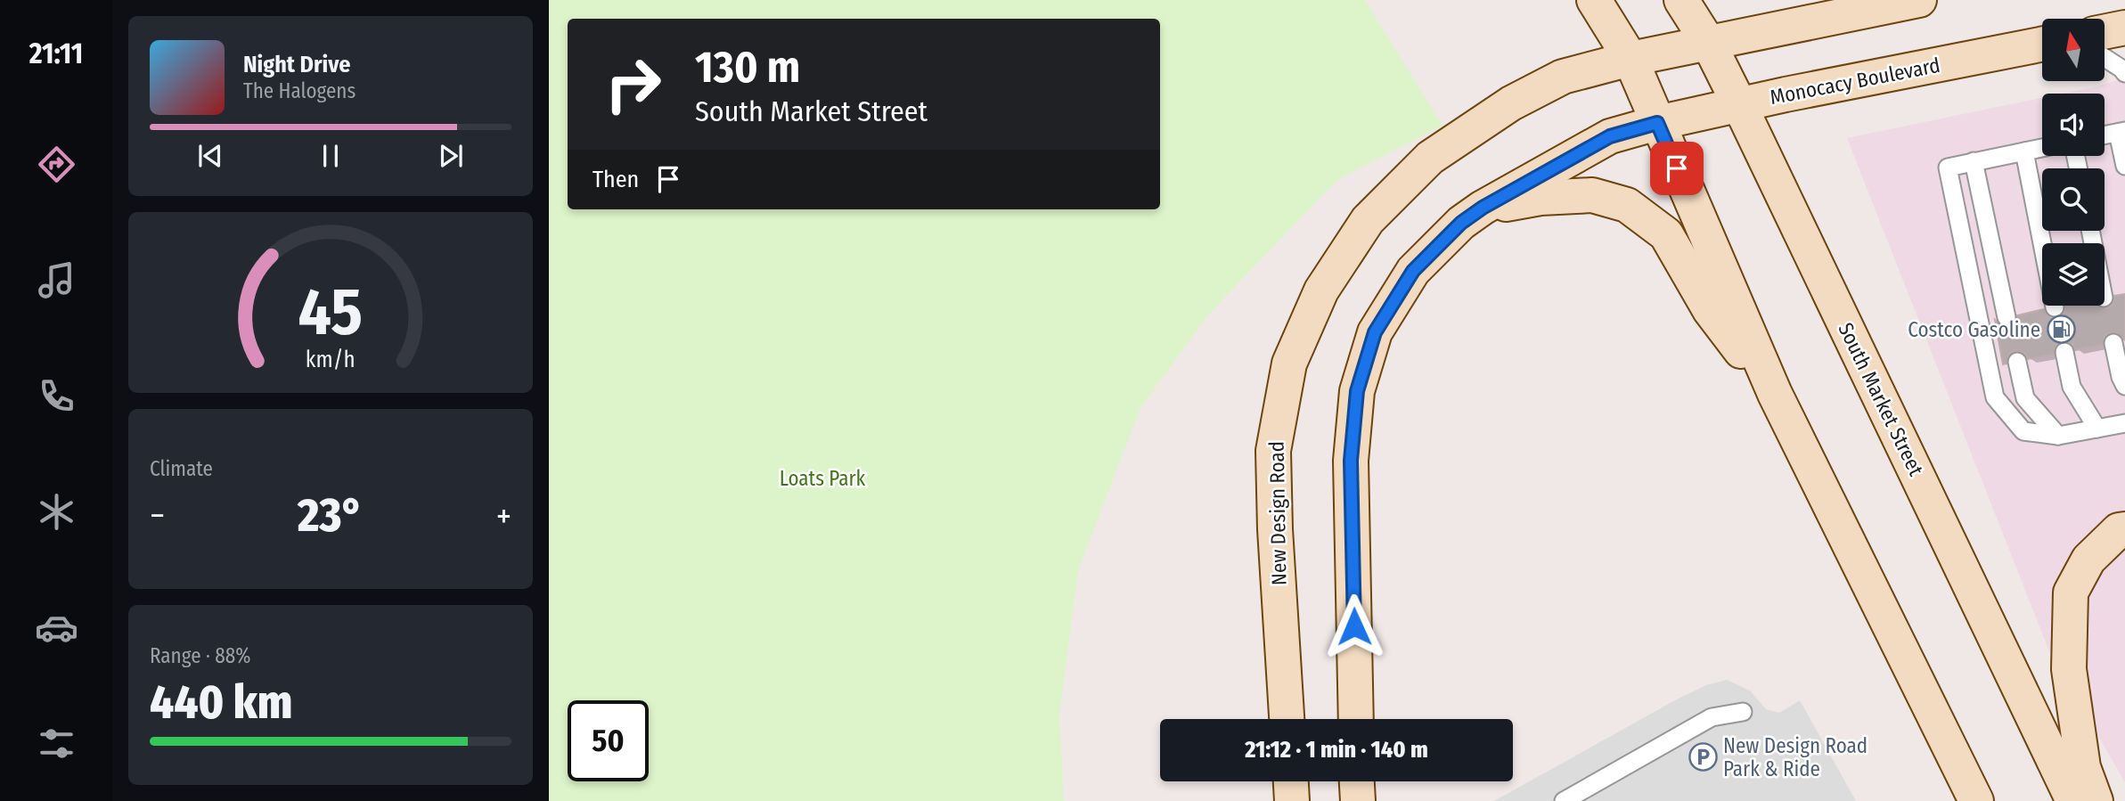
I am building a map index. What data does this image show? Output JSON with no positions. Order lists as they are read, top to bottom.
{
  "streets": {
    "main road": ["Monocacy Boulevard", "South Market Street", "New Design Road"]
  },
  "crossings": [
    ["Monocacy Boulevard", "South Market Street"]
  ],
  "parks": ["Loats Park"],
  "places": {
    "fuel station": ["Costco Gasoline"],
    "parking": ["New Design Road Park & Ride"]
  },
  "north": "top",
  "page": {
    "tabs": "21:11",
    "turn": ["130 m", "South Market Street"],
    "song": ["Night Drive", "The Halogens"],
    "then": "Then",
    "tile": [
      "Climate",
      ["Range · 88%", "440 km"]
    ],
    "heat": ["−", "23°", "+"],
    "limit": "50",
    "trip": "21:12 · 1 min · 140 m",
    "gauge": ["45", "km/h"]
  }
}
